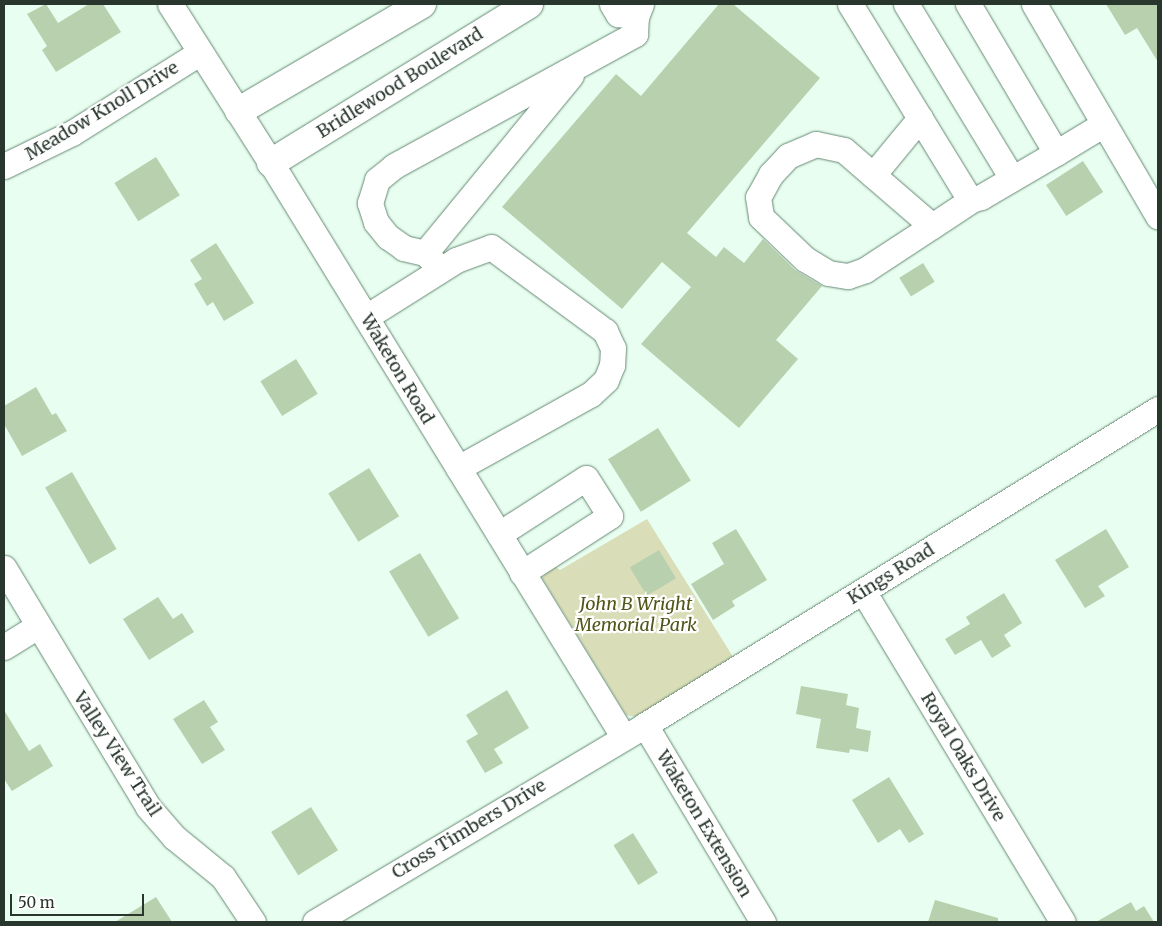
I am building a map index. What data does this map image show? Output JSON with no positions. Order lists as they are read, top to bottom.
{
  "streets": {
    "main road": ["Bridlewood Boulevard"],
    "street": [
      "Meadow Knoll Drive",
      "Waketon Road",
      "Kings Road",
      "Valley View Trail",
      "Royal Oaks Drive",
      "Waketon Extension",
      "Cross Timbers Drive"
    ]
  },
  "crossings": [
    ["Bridlewood Boulevard", "Waketon Road"],
    ["Meadow Knoll Drive", "Waketon Road"],
    ["Waketon Road", "Kings Road"],
    ["Waketon Road", "Cross Timbers Drive"],
    ["Kings Road", "Royal Oaks Drive"],
    ["Kings Road", "Waketon Extension"],
    ["Kings Road", "Cross Timbers Drive"]
  ],
  "parks": ["John B Wright Memorial Park"],
  "scale_bar": "50 m"
}
